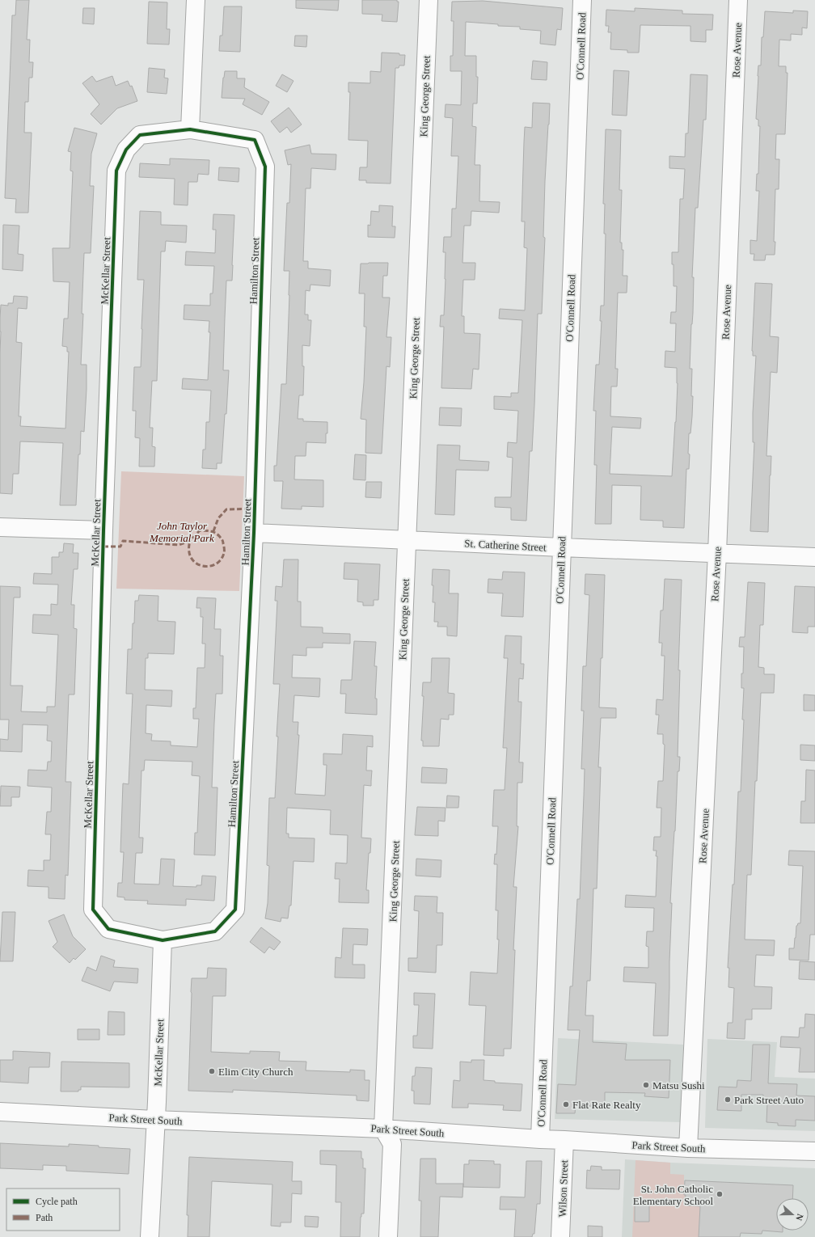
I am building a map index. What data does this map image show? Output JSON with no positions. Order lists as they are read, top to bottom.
{
  "streets": {
    "street": [
      "O'Connell Road",
      "Rose Avenue",
      "King George Street",
      "McKellar Street",
      "Hamilton Street",
      "St. Catherine Street",
      "Park Street South",
      "Wilson Street"
    ]
  },
  "crossings": [
    ["O'Connell Road", "St. Catherine Street"],
    ["O'Connell Road", "Park Street South"],
    ["Rose Avenue", "St. Catherine Street"],
    ["Rose Avenue", "Park Street South"],
    ["King George Street", "St. Catherine Street"],
    ["King George Street", "Park Street South"],
    ["McKellar Street", "Hamilton Street"],
    ["McKellar Street", "Park Street South"],
    ["Hamilton Street", "St. Catherine Street"],
    ["Park Street South", "Wilson Street"]
  ],
  "parks": ["John Taylor Memorial Park"],
  "places": [
    "Elim City Church",
    "Matsu Sushi",
    "Park Street Auto",
    "Flat Rate Realty",
    "St. John Catholic Elementary School"
  ],
  "legend": ["Cycle path", "Path"],
  "north": "right"
}
